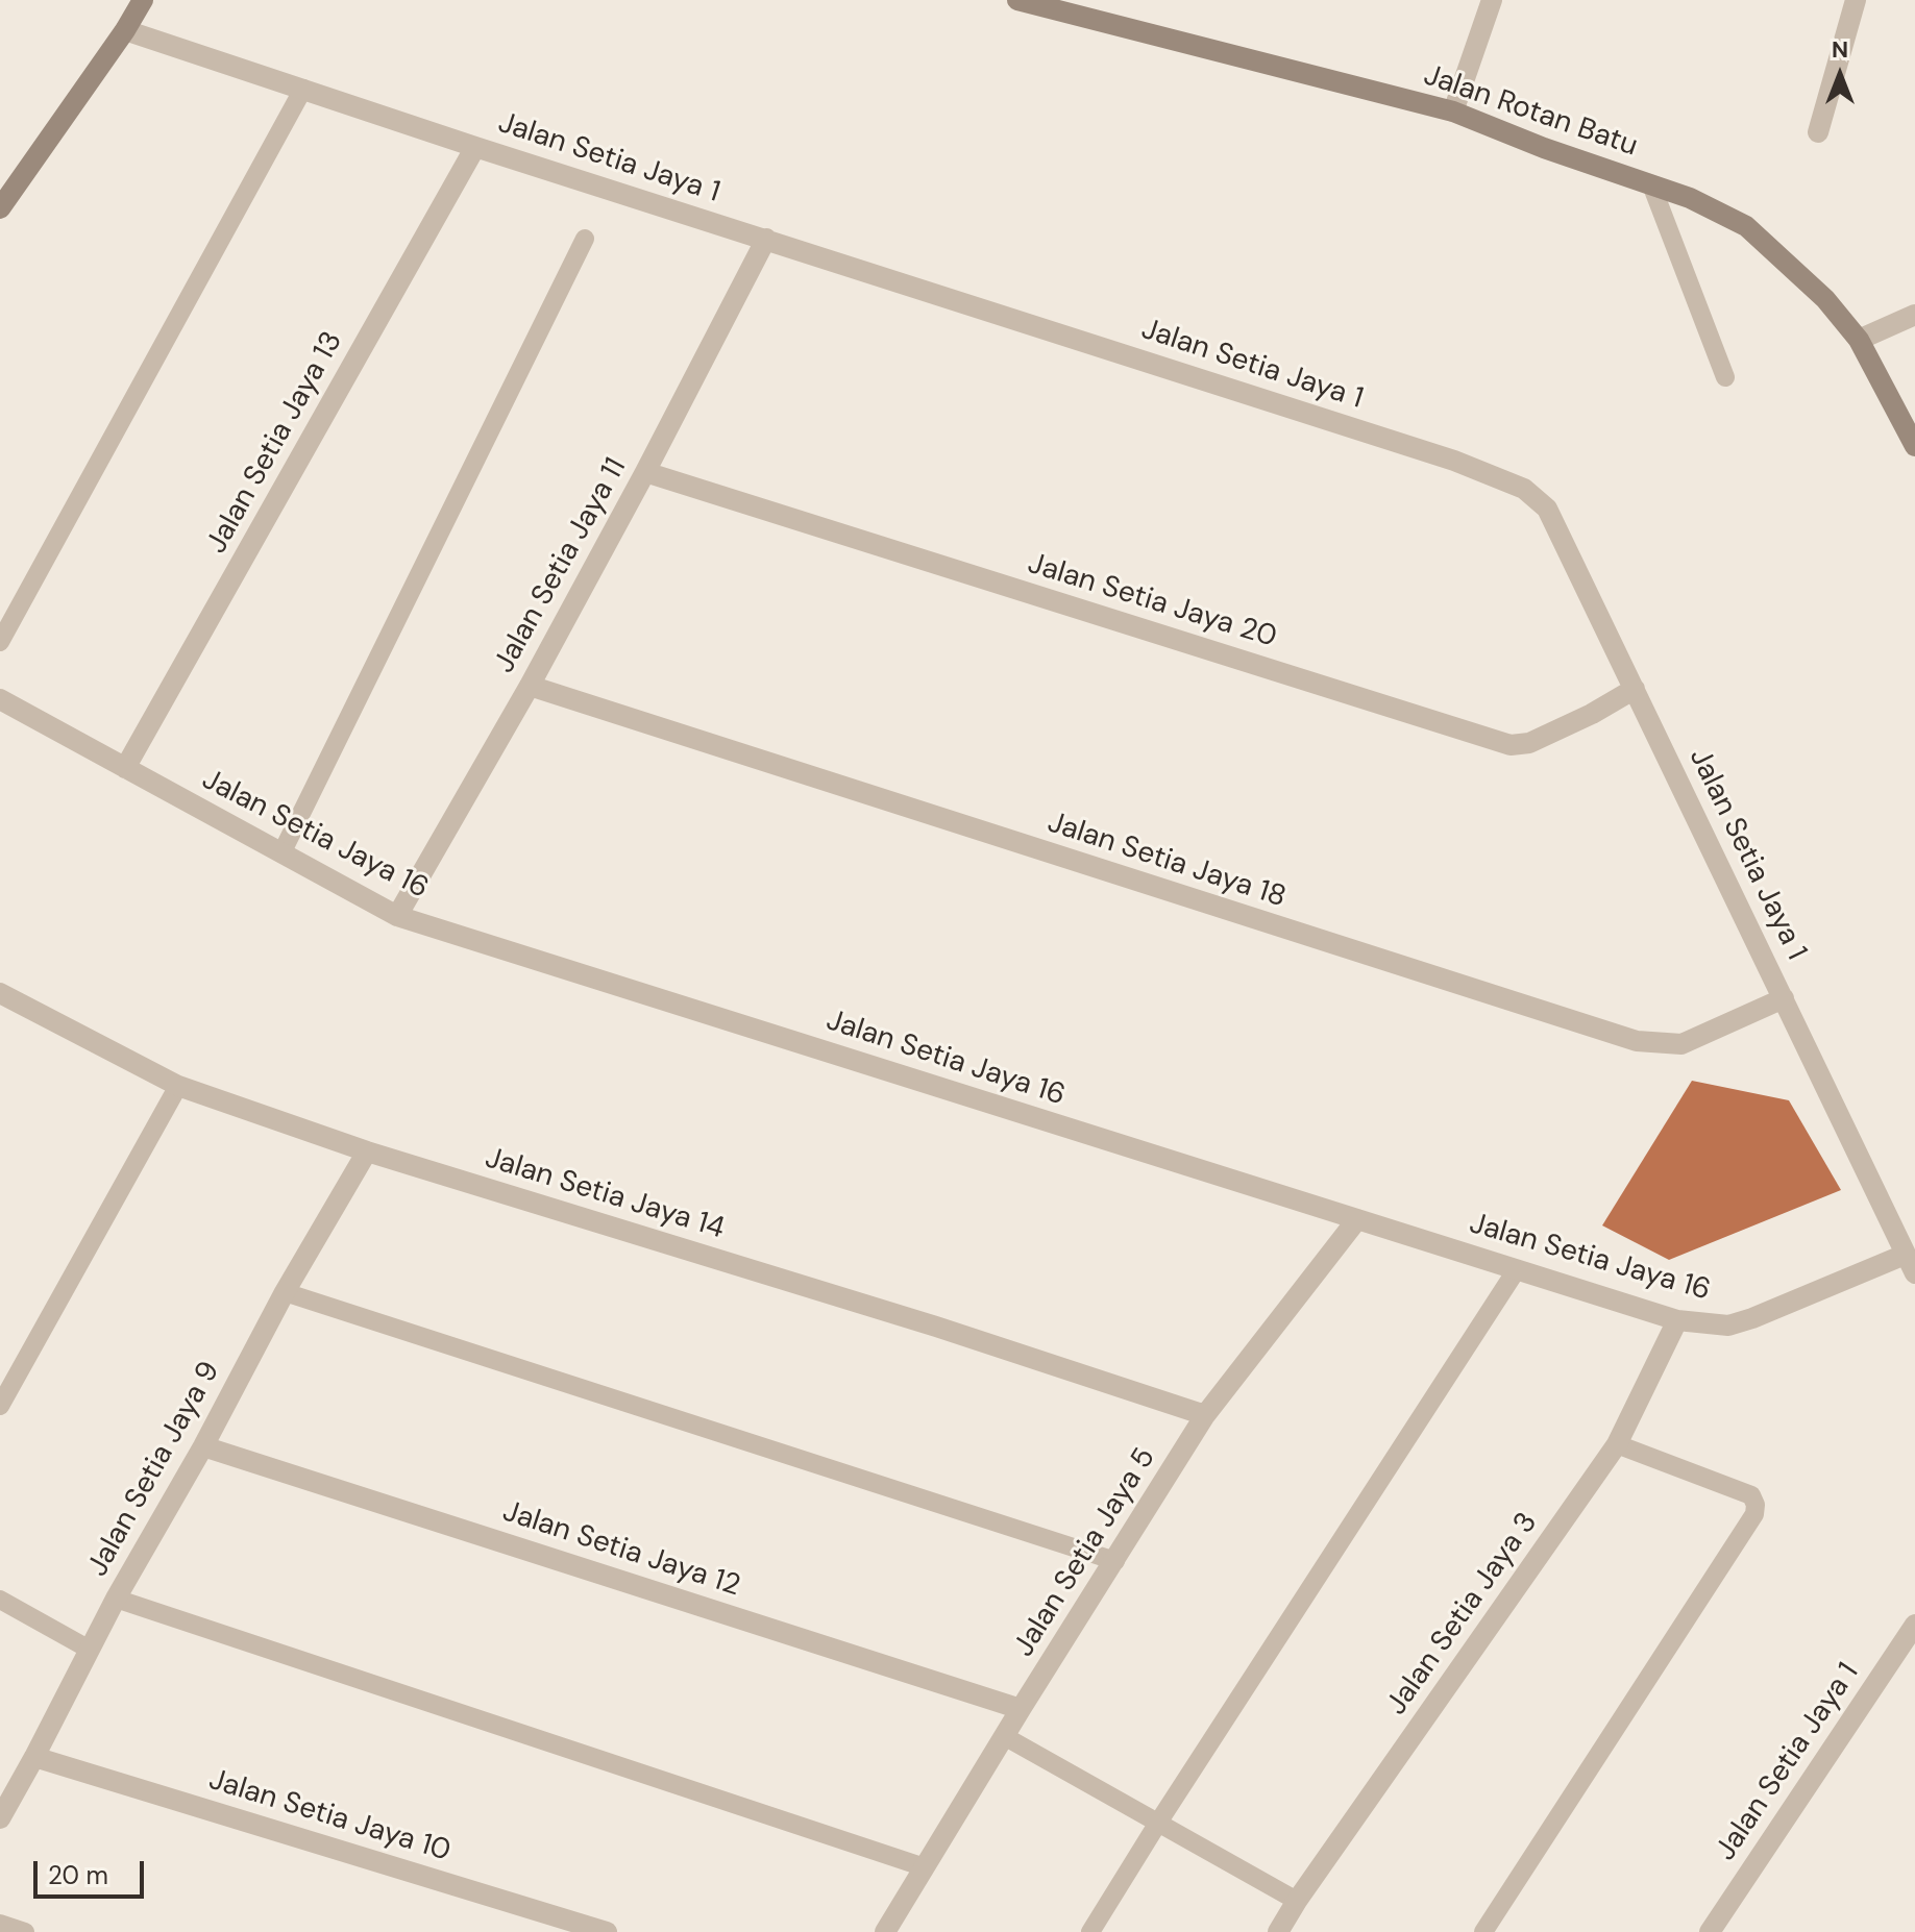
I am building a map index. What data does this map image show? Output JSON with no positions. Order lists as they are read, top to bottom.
{
  "streets": {
    "street": [
      "Jalan Rotan Batu",
      "Jalan Setia Jaya 1",
      "Jalan Setia Jaya 13",
      "Jalan Setia Jaya 11",
      "Jalan Setia Jaya 20",
      "Jalan Setia Jaya 16",
      "Jalan Setia Jaya 18",
      "Jalan Setia Jaya 14",
      "Jalan Setia Jaya 9",
      "Jalan Setia Jaya 12",
      "Jalan Setia Jaya 5",
      "Jalan Setia Jaya 3",
      "Jalan Setia Jaya 10"
    ]
  },
  "crossings": [
    ["Jalan Setia Jaya 1", "Jalan Setia Jaya 13"],
    ["Jalan Setia Jaya 1", "Jalan Setia Jaya 11"],
    ["Jalan Setia Jaya 1", "Jalan Setia Jaya 20"],
    ["Jalan Setia Jaya 1", "Jalan Setia Jaya 16"],
    ["Jalan Setia Jaya 1", "Jalan Setia Jaya 18"],
    ["Jalan Setia Jaya 13", "Jalan Setia Jaya 16"],
    ["Jalan Setia Jaya 11", "Jalan Setia Jaya 20"],
    ["Jalan Setia Jaya 11", "Jalan Setia Jaya 16"],
    ["Jalan Setia Jaya 11", "Jalan Setia Jaya 18"],
    ["Jalan Setia Jaya 16", "Jalan Setia Jaya 5"],
    ["Jalan Setia Jaya 16", "Jalan Setia Jaya 3"],
    ["Jalan Setia Jaya 14", "Jalan Setia Jaya 9"],
    ["Jalan Setia Jaya 14", "Jalan Setia Jaya 5"],
    ["Jalan Setia Jaya 9", "Jalan Setia Jaya 12"],
    ["Jalan Setia Jaya 9", "Jalan Setia Jaya 10"],
    ["Jalan Setia Jaya 12", "Jalan Setia Jaya 5"]
  ],
  "scale_bar": "20 m",
  "north": "top"
}
